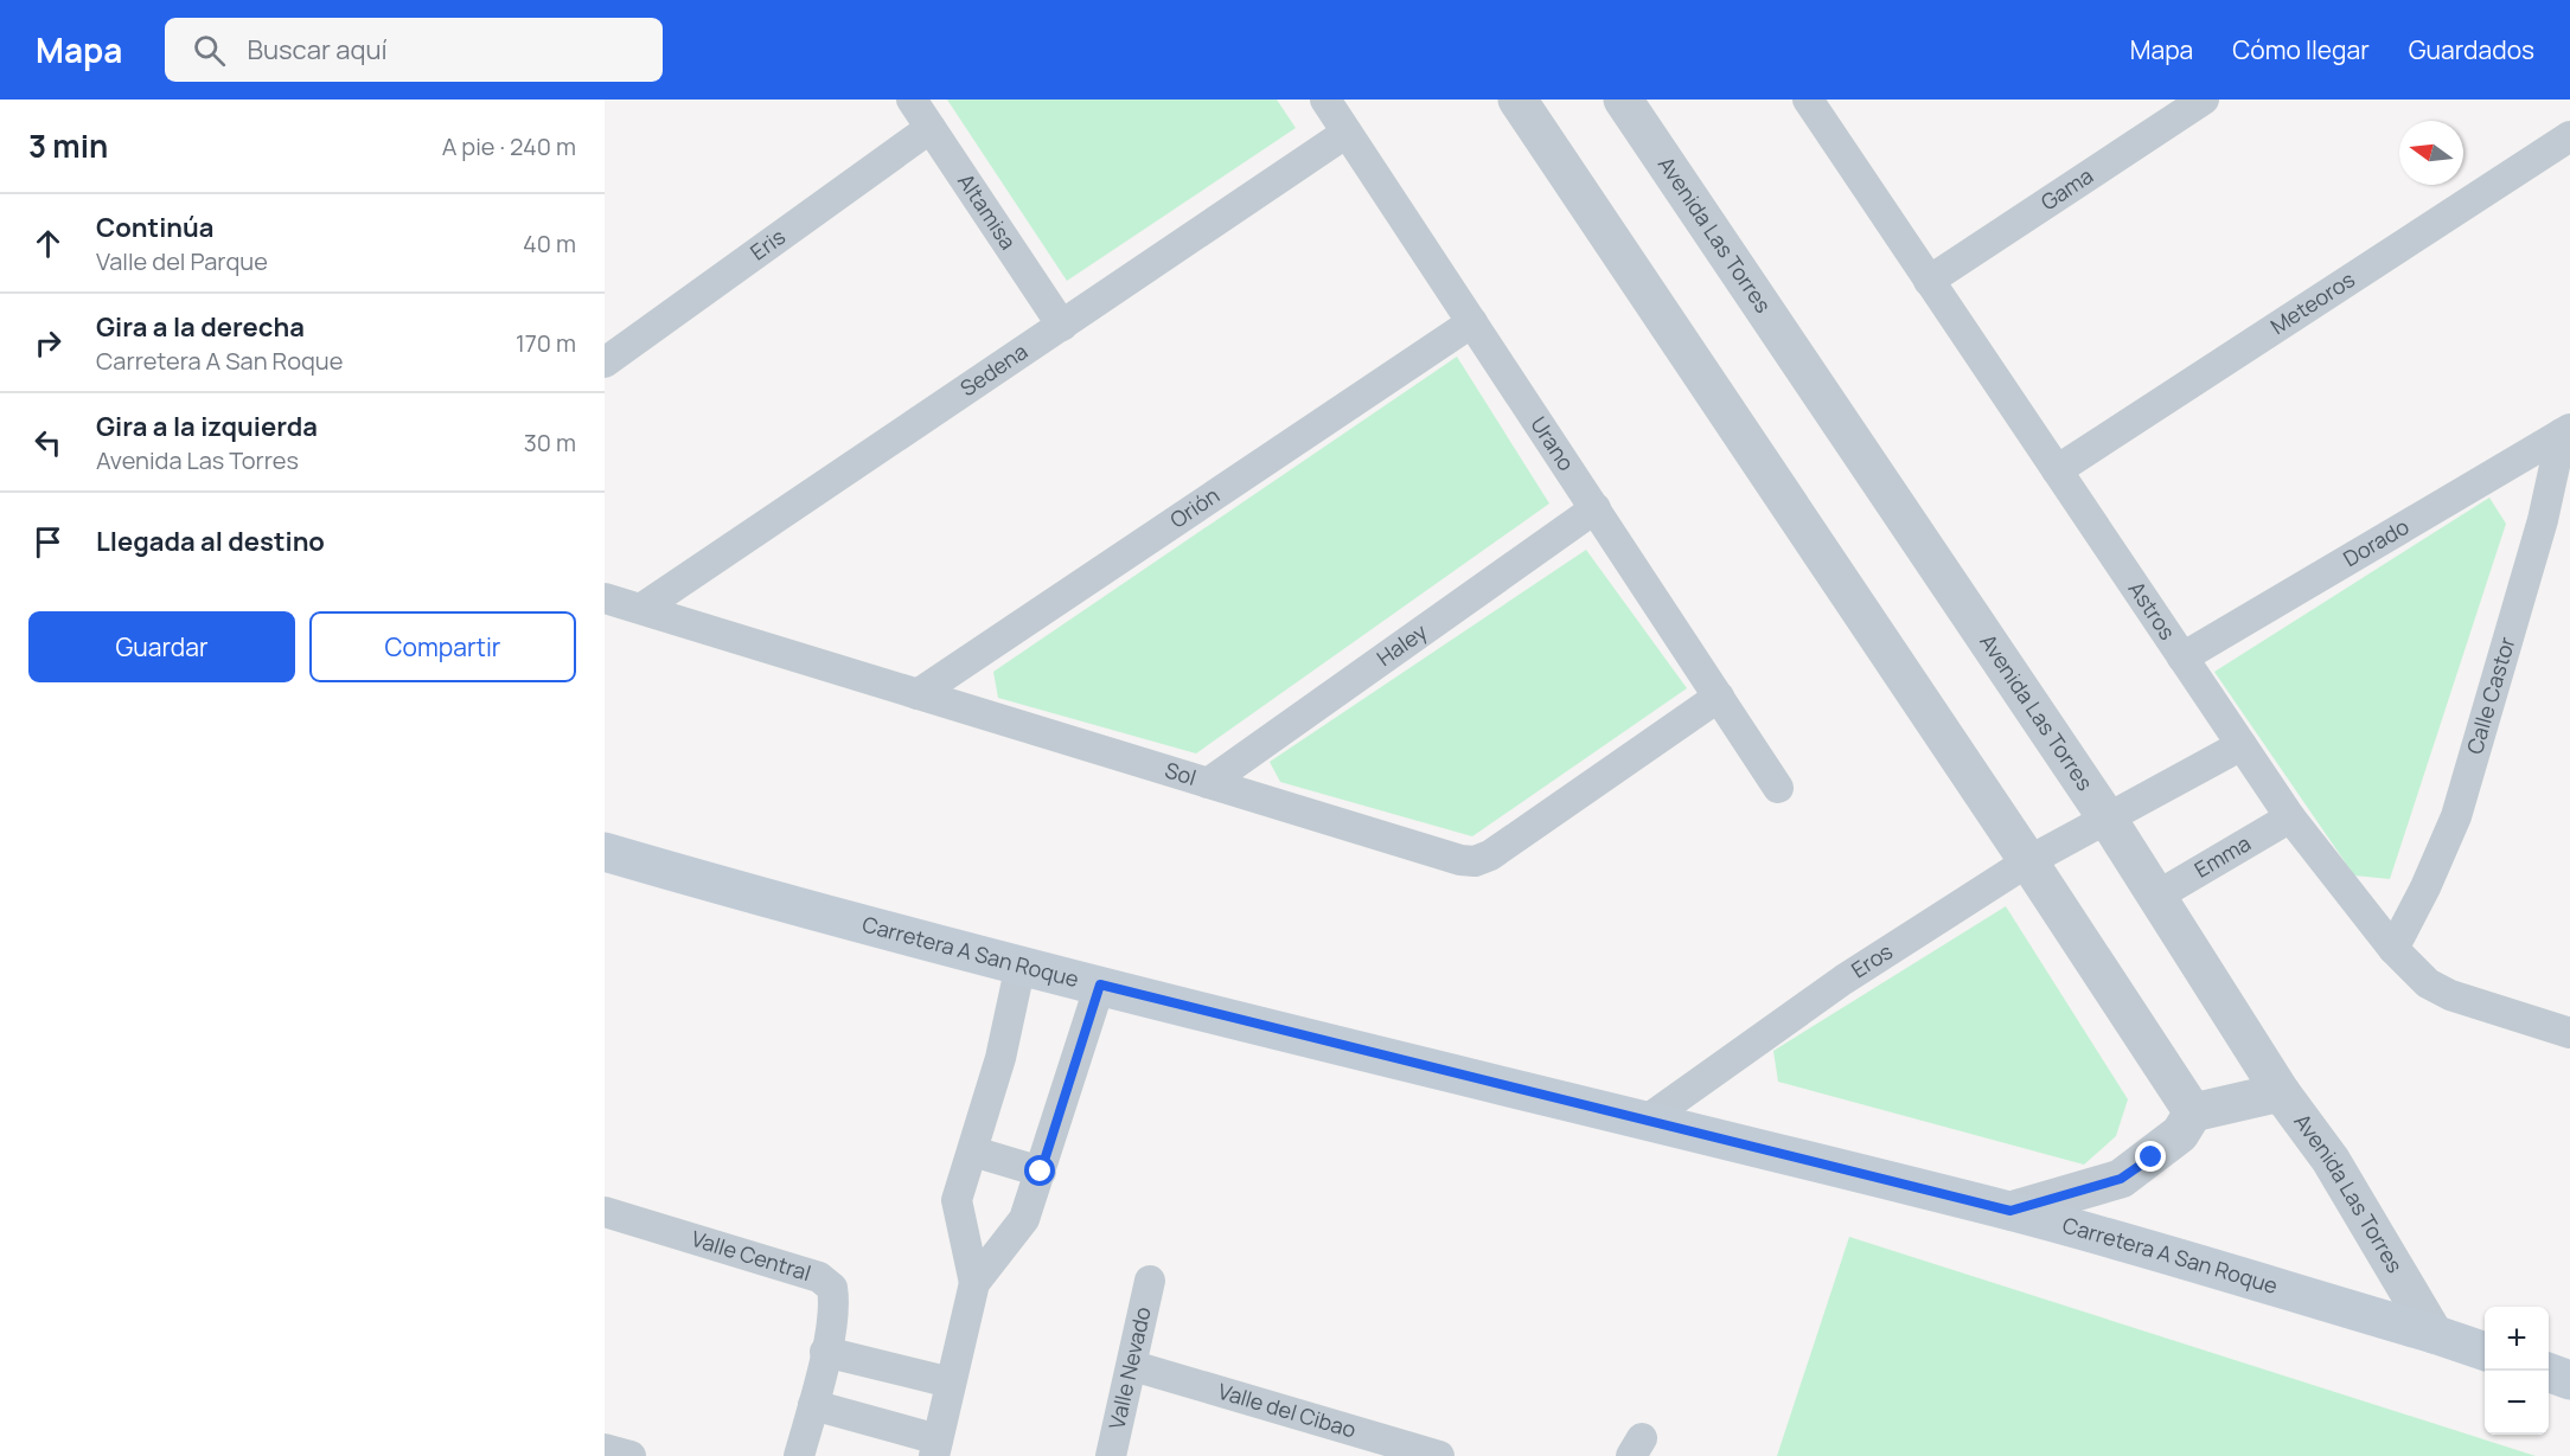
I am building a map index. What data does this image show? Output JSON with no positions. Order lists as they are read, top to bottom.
{
  "streets": {
    "main road": ["Carretera A San Roque"],
    "street": [
      "Gama",
      "Altamisa",
      "Avenida Las Torres",
      "Eris",
      "Meteoros",
      "Sedena",
      "Urano",
      "Orión",
      "Dorado",
      "Astros",
      "Haley",
      "Calle Castor",
      "Sol",
      "Emma",
      "Eros",
      "Valle Central",
      "Valle Nevado",
      "Valle del Cibao"
    ]
  },
  "crossings": [
    ["Gama", "Astros"],
    ["Altamisa", "Eris"],
    ["Altamisa", "Sedena"],
    ["Avenida Las Torres", "Emma"],
    ["Avenida Las Torres", "Carretera A San Roque"],
    ["Avenida Las Torres", "Eros"],
    ["Meteoros", "Astros"],
    ["Sedena", "Urano"],
    ["Sedena", "Sol"],
    ["Urano", "Orión"],
    ["Urano", "Haley"],
    ["Urano", "Sol"],
    ["Orión", "Sol"],
    ["Dorado", "Astros"],
    ["Dorado", "Calle Castor"],
    ["Astros", "Calle Castor"],
    ["Astros", "Emma"],
    ["Haley", "Sol"],
    ["Carretera A San Roque", "Eros"],
    ["Valle Nevado", "Valle del Cibao"]
  ],
  "north": "left",
  "page": {
    "header": "Mapa",
    "search": "Buscar aquí",
    "nav": ["Mapa", "Cómo llegar", "Guardados"],
    "heading": ["3 min", "A pie · 240 m"],
    "list": [
      ["Continúa", "Valle del Parque", "40 m"],
      ["Gira a la derecha", "Carretera A San Roque", "170 m"],
      ["Gira a la izquierda", "Avenida Las Torres", "30 m"],
      "Llegada al destino"
    ],
    "buttons": ["Guardar", "Compartir"],
    "map_buttons": ["+", "−"]
  }
}
